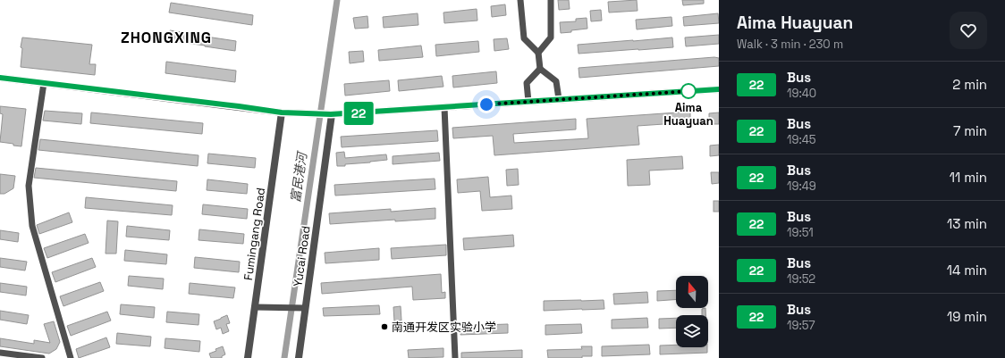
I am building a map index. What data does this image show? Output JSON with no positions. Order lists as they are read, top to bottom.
{
  "streets": {
    "street": ["Fumingang Road", "Yucai Road"]
  },
  "districts": ["ZHONGXING"],
  "water": ["富民港河"],
  "places": ["Aima Huayuan", "南通开发区实验小学"],
  "lines": ["bus line 22"],
  "north": "top",
  "page": {
    "on_map": "22",
    "heading": ["Aima Huayuan", "Walk · 3 min · 230 m"],
    "list": [
      {
        "mark": "22",
        "name": "Bus",
        "note": "19:40",
        "value": "2 min"
      },
      {
        "mark": "22",
        "name": "Bus",
        "note": "19:45",
        "value": "7 min"
      },
      {
        "mark": "22",
        "name": "Bus",
        "note": "19:49",
        "value": "11 min"
      },
      {
        "mark": "22",
        "name": "Bus",
        "note": "19:51",
        "value": "13 min"
      },
      {
        "mark": "22",
        "name": "Bus",
        "note": "19:52",
        "value": "14 min"
      },
      {
        "mark": "22",
        "name": "Bus",
        "note": "19:57",
        "value": "19 min"
      }
    ]
  }
}
